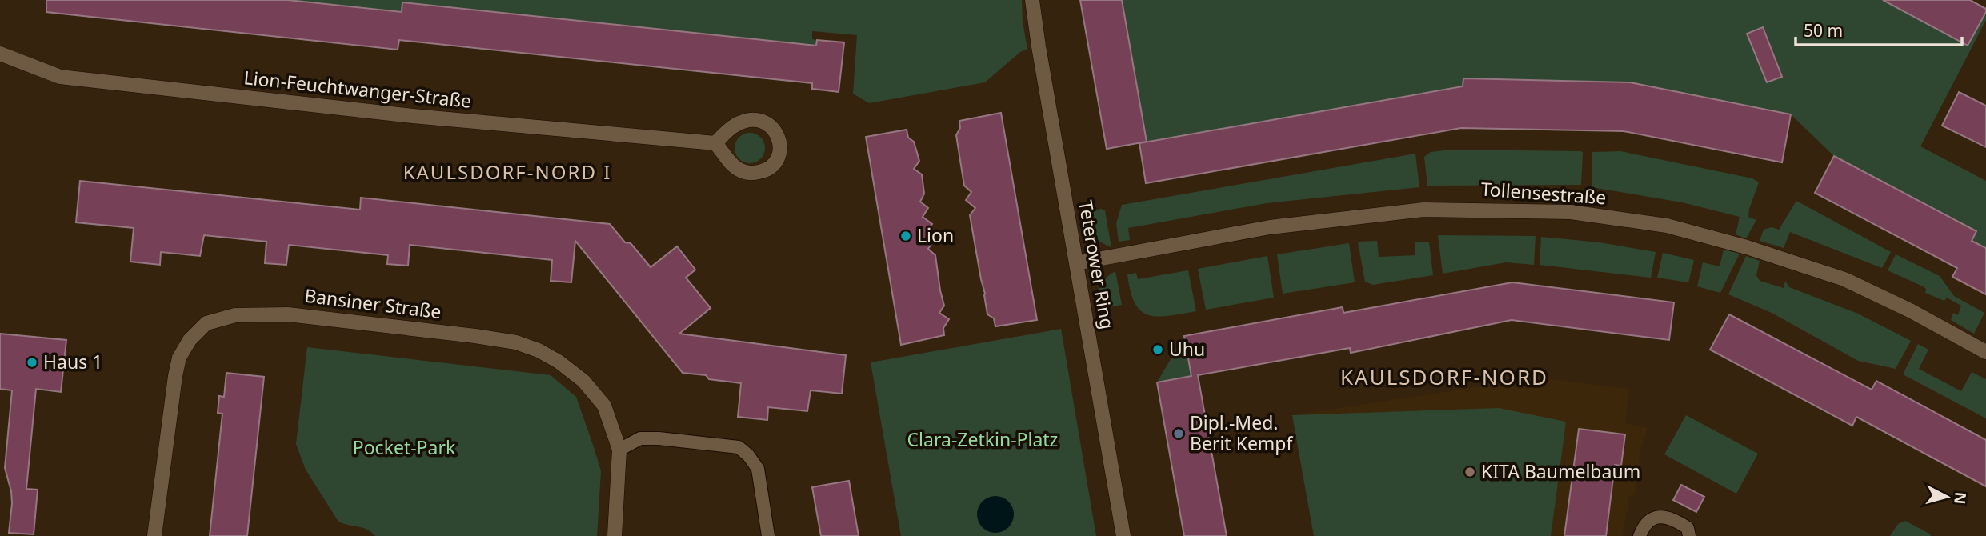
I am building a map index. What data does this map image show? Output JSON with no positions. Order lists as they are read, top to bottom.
{
  "streets": {
    "street": [
      "Lion-Feuchtwanger-Straße",
      "Tollensestraße",
      "Teterower Ring",
      "Bansiner Straße"
    ]
  },
  "crossings": [
    ["Tollensestraße", "Teterower Ring"]
  ],
  "districts": ["KAULSDORF-NORD I", "KAULSDORF-NORD"],
  "parks": ["Clara-Zetkin-Platz", "Pocket-Park"],
  "places": [
    "Lion",
    "Uhu",
    "Haus 1",
    "Dipl.-Med. Berit Kempf",
    "KITA Baumelbaum"
  ],
  "scale_bar": "50 m",
  "north": "right"
}
